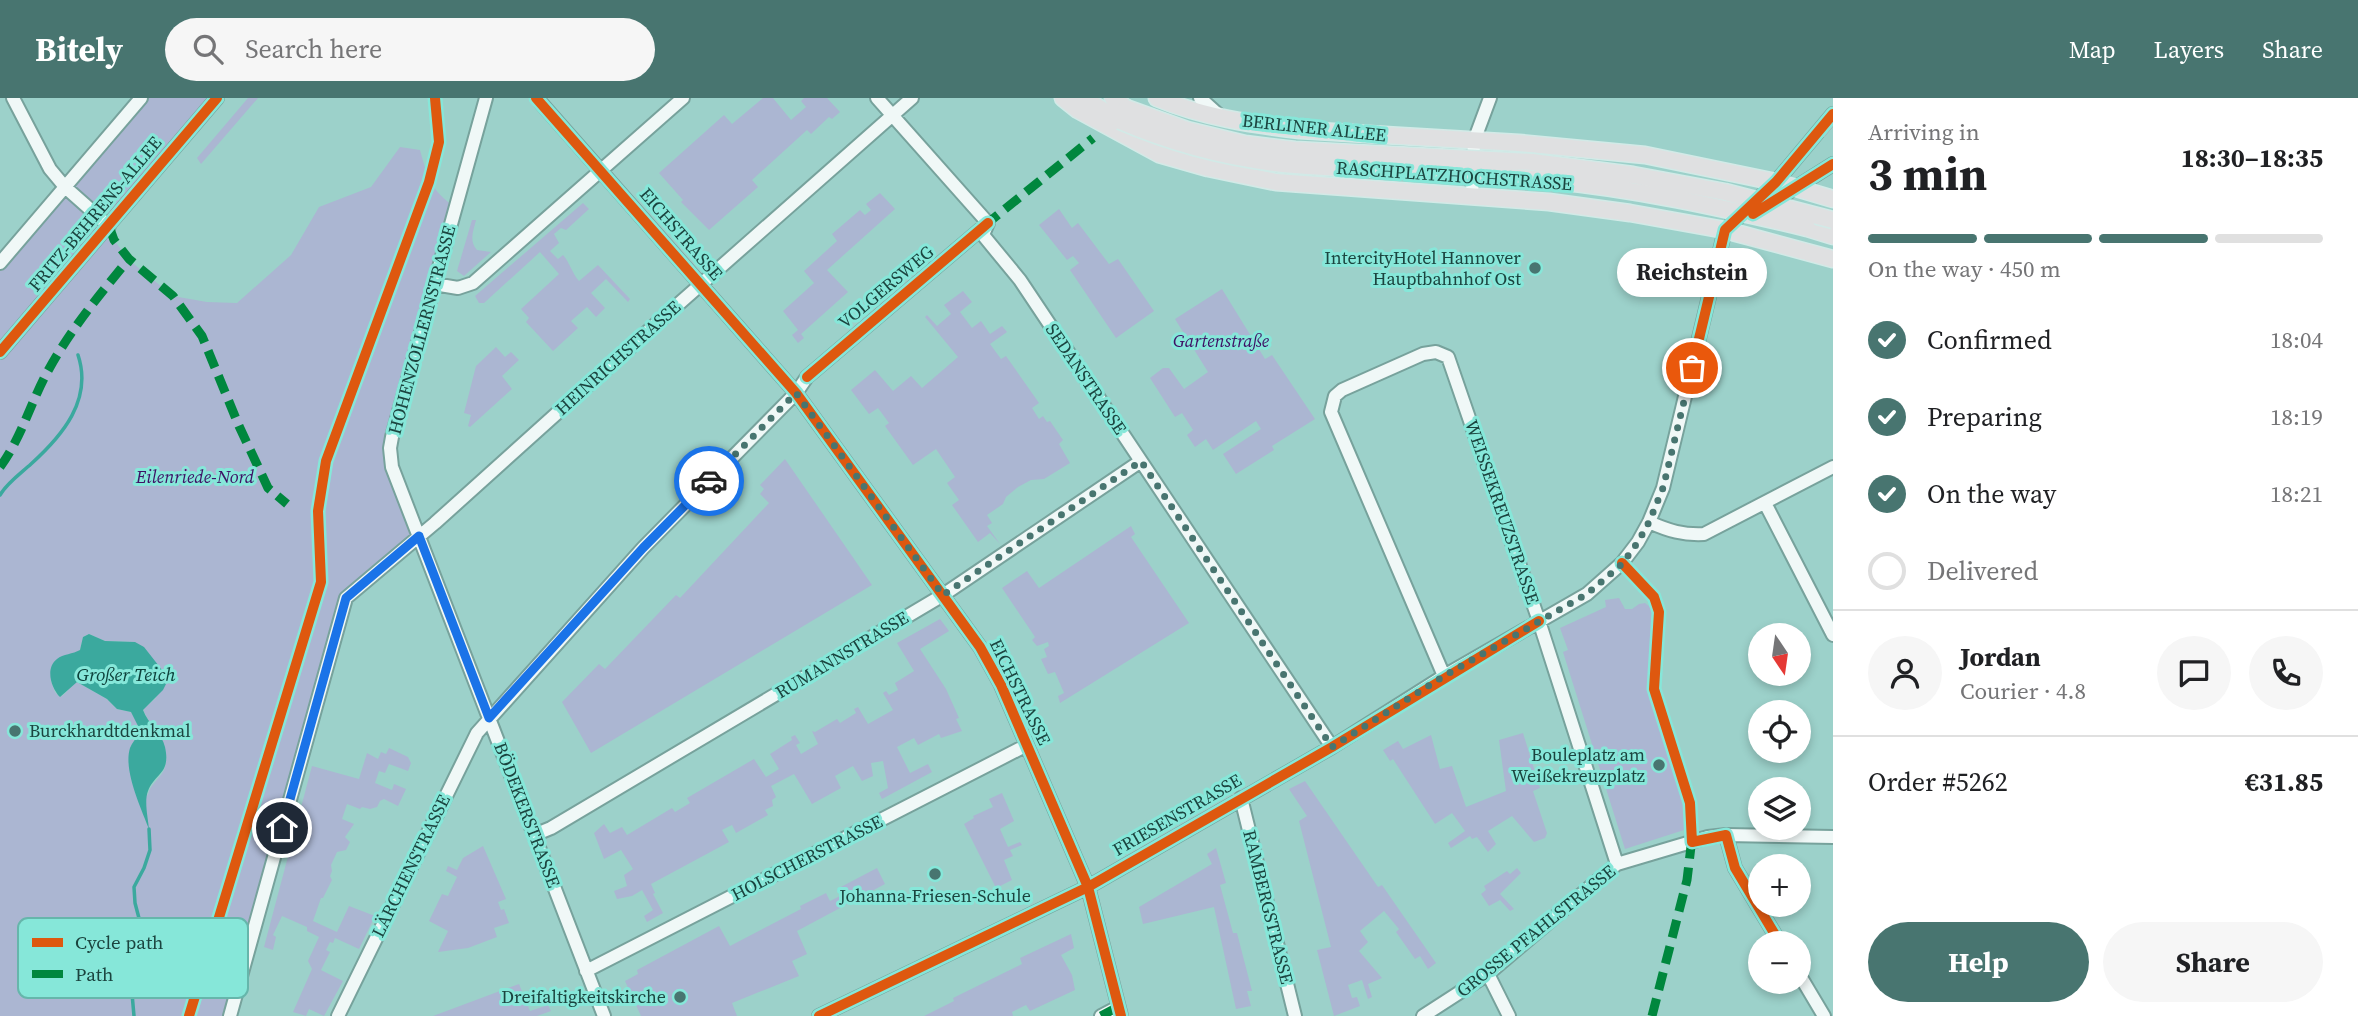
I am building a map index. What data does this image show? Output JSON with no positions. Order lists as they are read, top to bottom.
{
  "streets": {
    "main road": ["BERLINER ALLEE", "RASCHPLATZHOCHSTRASSE"],
    "street": [
      "FRITZ-BEHRENS-ALLEE",
      "EICHSTRASSE",
      "VOLGERSWEG",
      "HOHENZOLLERNSTRASSE",
      "HEINRICHSTRASSE",
      "SEDANSTRASSE",
      "WEISSEKREUZSTRASSE",
      "RUMANNSTRASSE",
      "BÖDEKERSTRASSE",
      "FRIESENSTRASSE",
      "HOLSCHERSTRASSE",
      "LÄRCHENSTRASSE",
      "RAMBERGSTRASSE",
      "GROSSE PFAHLSTRASSE"
    ]
  },
  "crossings": [
    ["EICHSTRASSE", "VOLGERSWEG"],
    ["EICHSTRASSE", "HEINRICHSTRASSE"],
    ["EICHSTRASSE", "RUMANNSTRASSE"],
    ["EICHSTRASSE", "FRIESENSTRASSE"],
    ["EICHSTRASSE", "HOLSCHERSTRASSE"],
    ["VOLGERSWEG", "SEDANSTRASSE"],
    ["VOLGERSWEG", "BÖDEKERSTRASSE"],
    ["VOLGERSWEG", "LÄRCHENSTRASSE"],
    ["HOHENZOLLERNSTRASSE", "HEINRICHSTRASSE"],
    ["HOHENZOLLERNSTRASSE", "BÖDEKERSTRASSE"],
    ["HEINRICHSTRASSE", "BÖDEKERSTRASSE"],
    ["SEDANSTRASSE", "RUMANNSTRASSE"],
    ["SEDANSTRASSE", "FRIESENSTRASSE"],
    ["WEISSEKREUZSTRASSE", "FRIESENSTRASSE"],
    ["WEISSEKREUZSTRASSE", "GROSSE PFAHLSTRASSE"],
    ["RUMANNSTRASSE", "BÖDEKERSTRASSE"],
    ["BÖDEKERSTRASSE", "HOLSCHERSTRASSE"],
    ["BÖDEKERSTRASSE", "LÄRCHENSTRASSE"],
    ["FRIESENSTRASSE", "RAMBERGSTRASSE"]
  ],
  "water": ["Großer Teich"],
  "parks": ["Gartenstraße", "Eilenriede-Nord"],
  "places": [
    "IntercityHotel Hannover Hauptbahnhof Ost",
    "Reichstein",
    "Burckhardtdenkmal",
    "Bouleplatz am Weißekreuzplatz",
    "Johanna-Friesen-Schule",
    "Dreifaltigkeitskirche"
  ],
  "legend": ["Cycle path", "Path"],
  "north": "bottom",
  "page": {
    "header": "Bitely",
    "search": "Search here",
    "nav": ["Map", "Layers", "Share"],
    "heading": ["3 min", "Arriving in", "18:30–18:35"],
    "panel": [
      "Jordan",
      "Courier · 4.8",
      "Order #5262",
      "€31.85"
    ],
    "bar": "On the way · 450 m",
    "bubble": "Reichstein",
    "list": [
      ["Confirmed", "18:04"],
      ["Preparing", "18:19"],
      ["On the way", "18:21"],
      "Delivered"
    ],
    "map_buttons": ["+", "−"],
    "buttons": ["Help", "Share"]
  }
}
